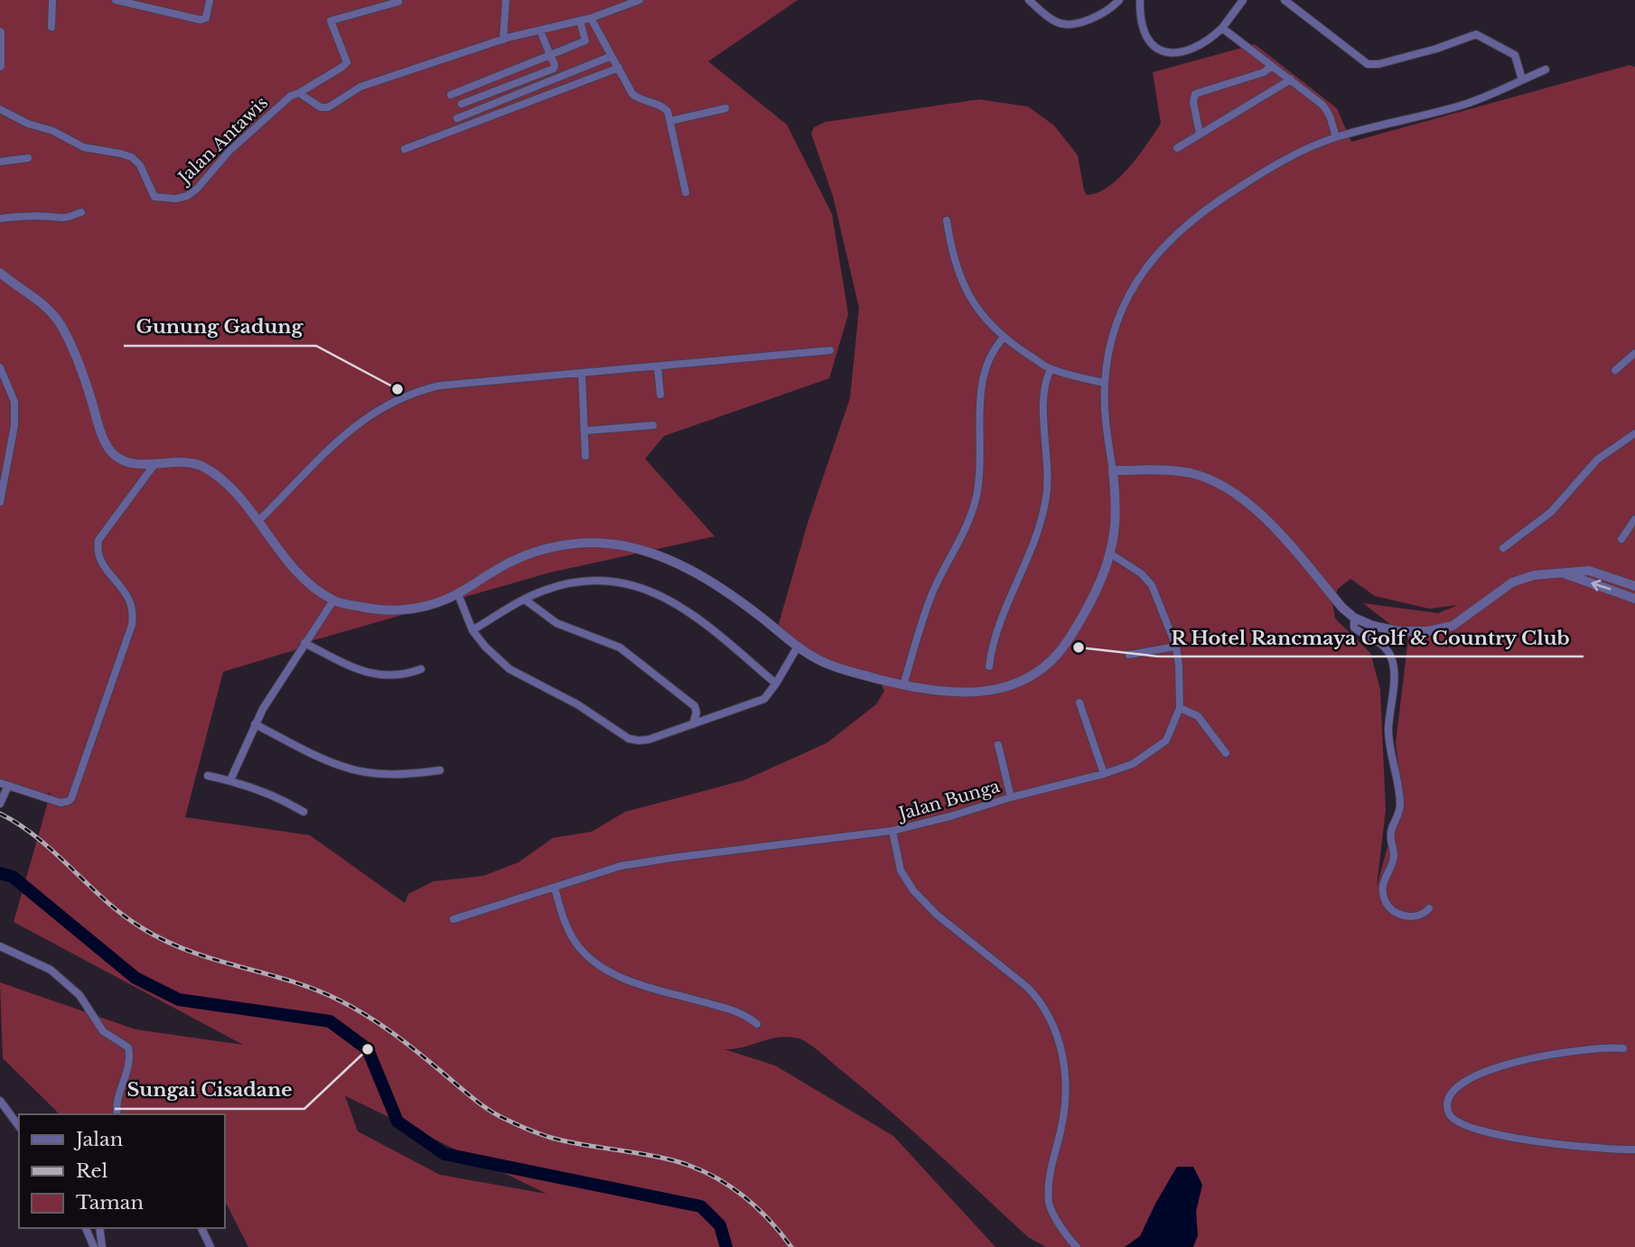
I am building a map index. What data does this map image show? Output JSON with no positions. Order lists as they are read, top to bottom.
{
  "streets": {
    "street": ["Jalan Antawis", "Jalan Bunga"]
  },
  "places": ["Gunung Gadung", "R Hotel Rancmaya Golf & Country Club", "Sungai Cisadane"],
  "legend": ["Jalan", "Rel", "Taman"]
}
